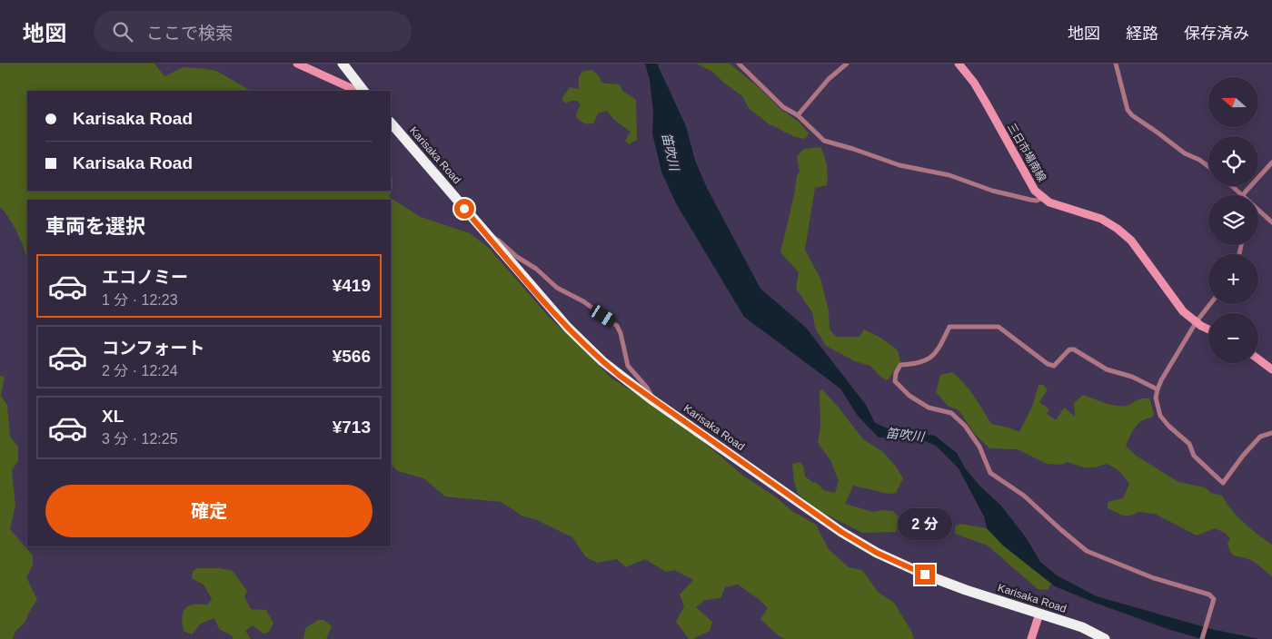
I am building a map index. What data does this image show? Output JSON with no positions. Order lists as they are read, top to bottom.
{
  "streets": {
    "highway": ["Karisaka Road"],
    "main road": ["三日市場南線"]
  },
  "water": ["笛吹川"],
  "north": "left",
  "page": {
    "header": "地図",
    "search": "ここで検索",
    "nav": ["地図", "経路", "保存済み"],
    "map_buttons": ["+", "−"],
    "banner": ["Karisaka Road", "Karisaka Road"],
    "heading": "車両を選択",
    "list": [
      {
        "name": "エコノミー",
        "note": "1 分 · 12:23",
        "value": "¥419"
      },
      {
        "name": "コンフォート",
        "note": "2 分 · 12:24",
        "value": "¥566"
      },
      {
        "name": "XL",
        "note": "3 分 · 12:25",
        "value": "¥713"
      }
    ],
    "buttons": "確定",
    "bubble": "2 分"
  }
}
